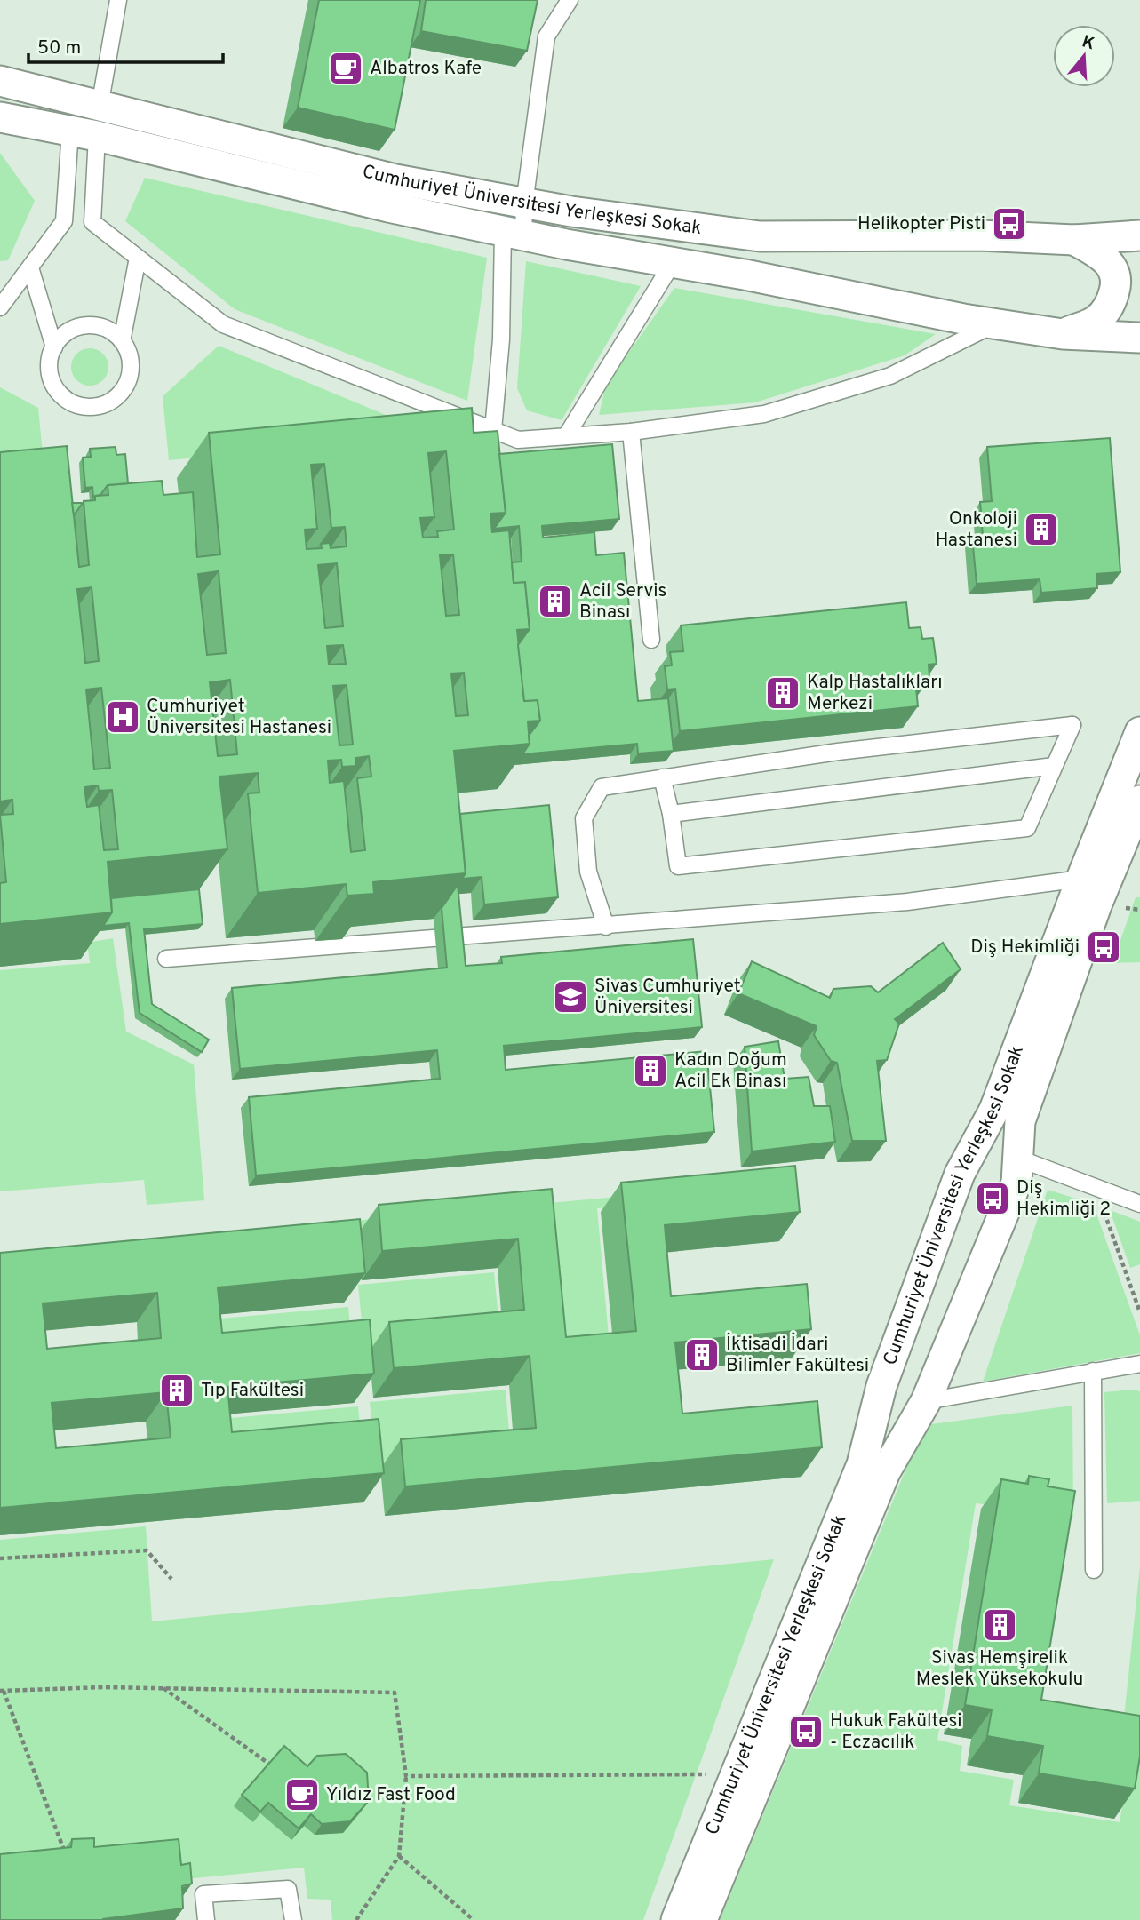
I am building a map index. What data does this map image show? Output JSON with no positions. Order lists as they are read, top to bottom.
{
  "streets": {
    "street": ["Cumhuriyet Üniversitesi Yerleşkesi Sokak"]
  },
  "places": {
    "cafe": ["Albatros Kafe", "Yıldız Fast Food"],
    "bus stop": [
      "Helikopter Pisti",
      "Diş Hekimliği",
      "Diş Hekimliği 2",
      "Hukuk Fakültesi - Eczacılık"
    ],
    "building": [
      "Onkoloji Hastanesi",
      "Acil Servis Binası",
      "Kalp Hastalıkları Merkezi",
      "Kadın Doğum Acil Ek Binası",
      "İktisadi İdari Bilimler Fakültesi",
      "Tıp Fakültesi",
      "Sivas Hemşirelik Meslek Yüksekokulu"
    ],
    "hospital": ["Cumhuriyet Üniversitesi Hastanesi"],
    "school or university": ["Sivas Cumhuriyet Üniversitesi"]
  },
  "scale_bar": "50 m",
  "north": "top"
}
